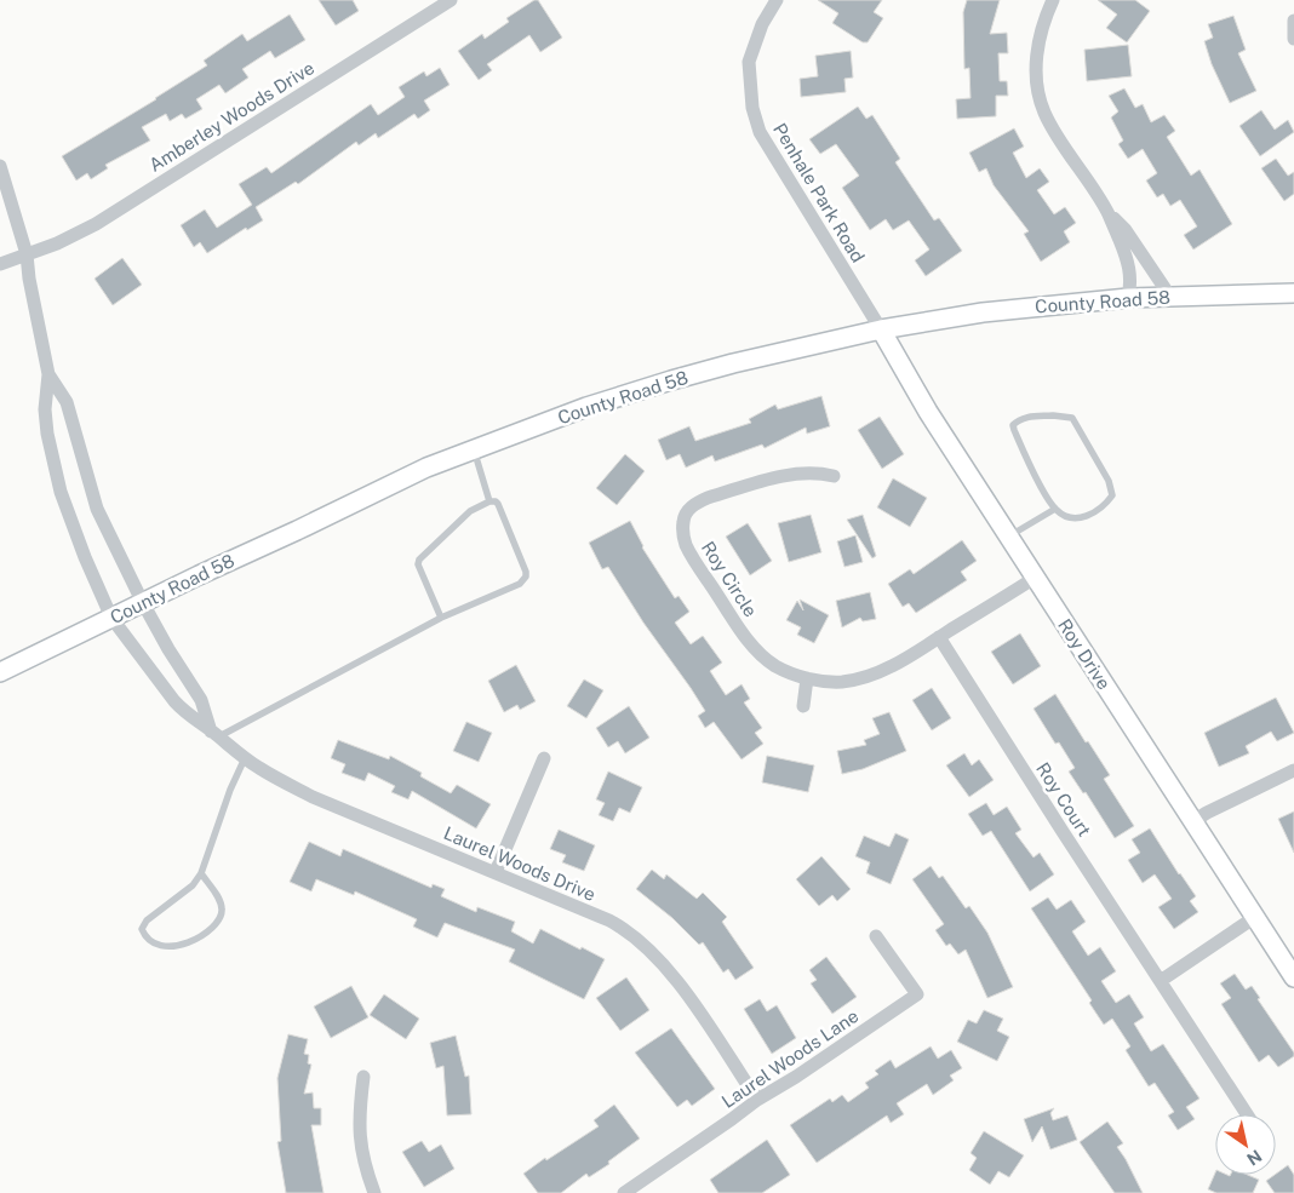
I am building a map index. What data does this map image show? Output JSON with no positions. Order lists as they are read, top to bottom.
{
  "streets": {
    "street": [
      "Amberley Woods Drive",
      "Penhale Park Road",
      "County Road 58",
      "Roy Circle",
      "Roy Drive",
      "Roy Court",
      "Laurel Woods Drive",
      "Laurel Woods Lane"
    ]
  },
  "crossings": [
    ["Penhale Park Road", "County Road 58"],
    ["Penhale Park Road", "Roy Drive"],
    ["County Road 58", "Roy Drive"],
    ["County Road 58", "Laurel Woods Drive"],
    ["Roy Circle", "Roy Drive"],
    ["Roy Circle", "Roy Court"],
    ["Laurel Woods Drive", "Laurel Woods Lane"]
  ],
  "north": "bottom right"
}
